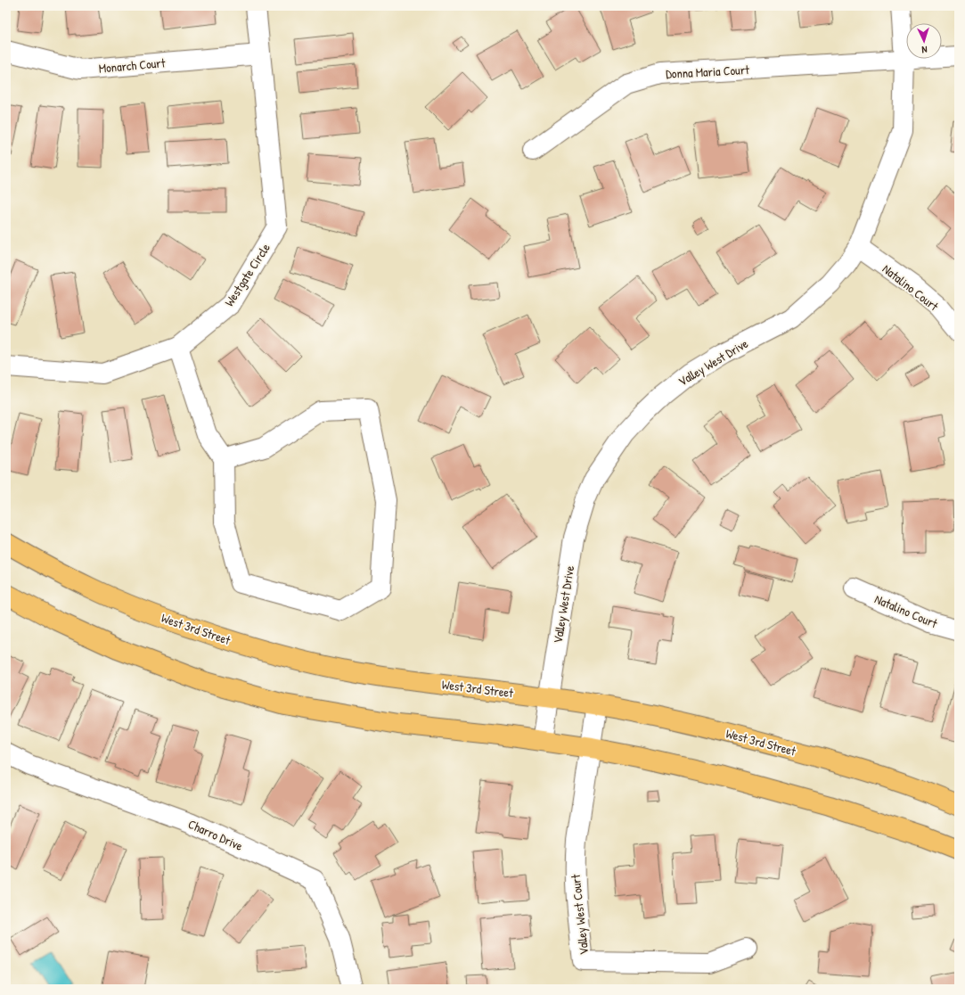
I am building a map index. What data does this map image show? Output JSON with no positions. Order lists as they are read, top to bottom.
{
  "streets": {
    "main road": ["West 3rd Street"],
    "street": [
      "Monarch Court",
      "Donna Maria Court",
      "Westgate Circle",
      "Natalino Court",
      "Valley West Drive",
      "Charro Drive",
      "Valley West Court"
    ]
  },
  "crossings": [
    ["Monarch Court", "Westgate Circle"],
    ["Donna Maria Court", "Valley West Drive"],
    ["Natalino Court", "Valley West Drive"],
    ["Valley West Drive", "West 3rd Street"],
    ["West 3rd Street", "Valley West Court"]
  ],
  "north": "bottom"
}
